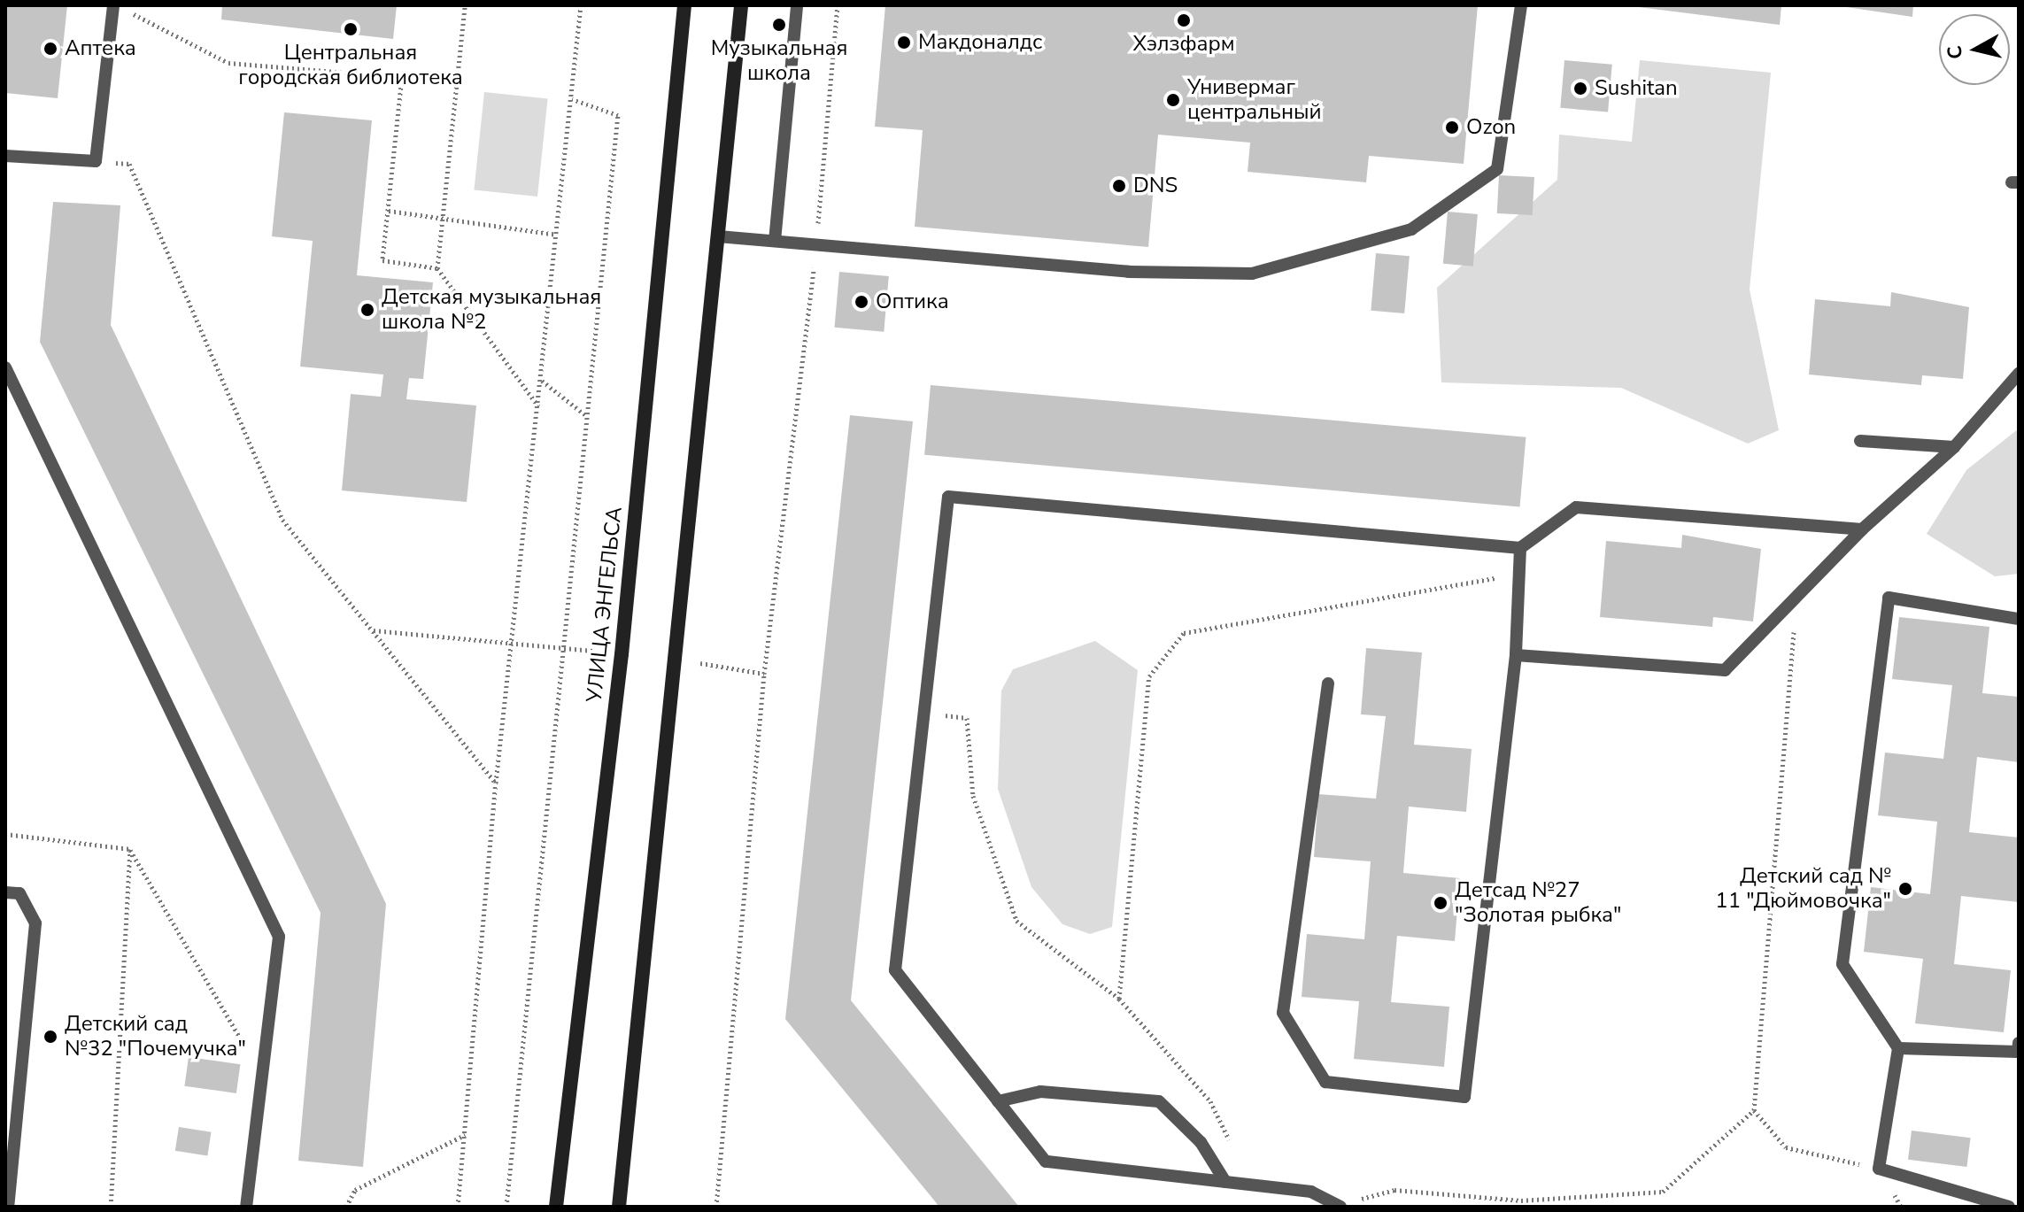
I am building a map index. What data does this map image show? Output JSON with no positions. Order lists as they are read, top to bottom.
{
  "streets": {
    "main road": ["УЛИЦА ЭНГЕЛЬСА"]
  },
  "places": [
    "Хэлзфарм",
    "Музыкальная школа",
    "Центральная городская библиотека",
    "Макдоналдс",
    "Аптека",
    "Sushitan",
    "Универмаг центральный",
    "Ozon",
    "DNS",
    "Оптика",
    "Детская музыкальная школа №2",
    "Детский сад № 11 \"Дюймовочка\"",
    "Детсад №27 \"Золотая рыбка\"",
    "Детский сад №32 \"Почемучка\""
  ],
  "north": "left"
}
